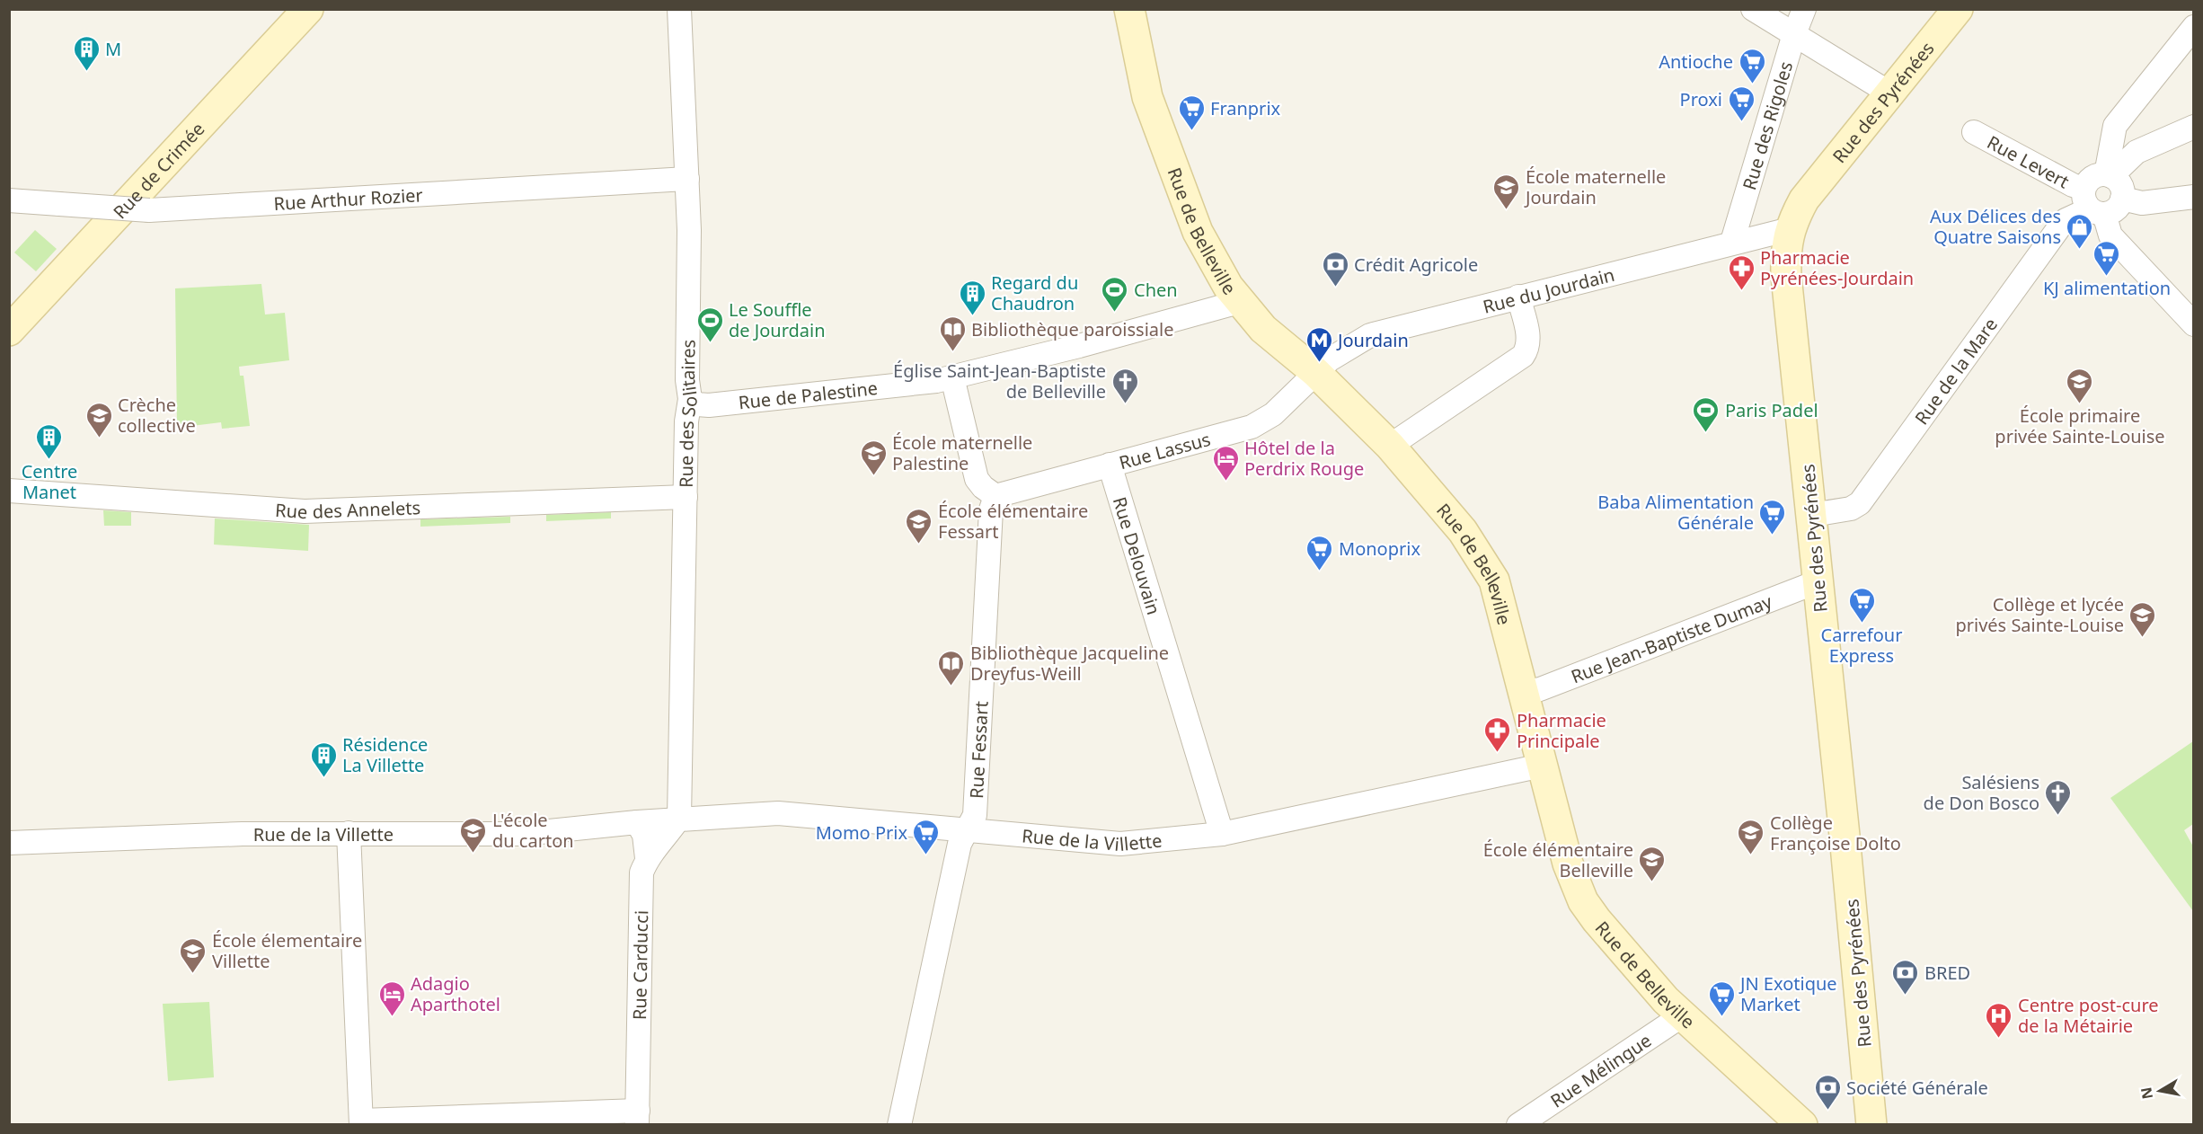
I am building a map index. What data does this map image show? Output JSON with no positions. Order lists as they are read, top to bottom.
{
  "streets": {
    "main road": ["Rue des Pyrénées", "Rue de Crimée", "Rue de Belleville"],
    "street": [
      "Rue des Rigoles",
      "Rue Levert",
      "Rue Arthur Rozier",
      "Rue du Jourdain",
      "Rue de la Mare",
      "Rue de Palestine",
      "Rue des Solitaires",
      "Rue Lassus",
      "Rue des Annelets",
      "Rue Delouvain",
      "Rue Jean-Baptiste Dumay",
      "Rue Fessart",
      "Rue de la Villette",
      "Rue Carducci",
      "Rue Mélingue"
    ]
  },
  "crossings": [
    ["Rue des Pyrénées", "Rue du Jourdain"],
    ["Rue des Pyrénées", "Rue de la Mare"],
    ["Rue des Pyrénées", "Rue Jean-Baptiste Dumay"],
    ["Rue des Rigoles", "Rue du Jourdain"],
    ["Rue Levert", "Rue de la Mare"],
    ["Rue Arthur Rozier", "Rue des Solitaires"],
    ["Rue de Belleville", "Rue du Jourdain"],
    ["Rue de Belleville", "Rue de Palestine"],
    ["Rue de Belleville", "Rue Lassus"],
    ["Rue de Belleville", "Rue Jean-Baptiste Dumay"],
    ["Rue de Belleville", "Rue de la Villette"],
    ["Rue de Belleville", "Rue Mélingue"],
    ["Rue du Jourdain", "Rue Lassus"],
    ["Rue de Palestine", "Rue des Solitaires"],
    ["Rue des Solitaires", "Rue des Annelets"],
    ["Rue des Solitaires", "Rue de la Villette"],
    ["Rue des Solitaires", "Rue Carducci"],
    ["Rue Lassus", "Rue Delouvain"],
    ["Rue Lassus", "Rue Fessart"],
    ["Rue Delouvain", "Rue de la Villette"],
    ["Rue Fessart", "Rue de la Villette"],
    ["Rue de la Villette", "Rue Carducci"]
  ],
  "places": {
    "building": [
      "M",
      "Regard du Chaudron",
      "Centre Manet",
      "Résidence La Villette"
    ],
    "supermarket": [
      "Antioche",
      "Proxi",
      "Franprix",
      "KJ alimentation",
      "Baba Alimentation Générale",
      "Monoprix",
      "Carrefour Express",
      "Momo Prix",
      "JN Exotique Market"
    ],
    "school or university": [
      "École maternelle Jourdain",
      "École primaire privée Sainte-Louise",
      "Crèche collective",
      "École maternelle Palestine",
      "École élémentaire Fessart",
      "Collège et lycée privés Sainte-Louise",
      "L'école du carton",
      "Collège Françoise Dolto",
      "École élémentaire Belleville",
      "École élementaire Villette"
    ],
    "shop": ["Aux Délices des Quatre Saisons"],
    "bank": ["Crédit Agricole", "BRED", "Société Générale"],
    "pharmacy": ["Pharmacie Pyrénées-Jourdain", "Pharmacie Principale"],
    "sports": ["Chen", "Le Souffle de Jourdain", "Paris Padel"],
    "library": ["Bibliothèque paroissiale", "Bibliothèque Jacqueline Dreyfus-Weill"],
    "metro station": ["Jourdain"],
    "church": ["Église Saint-Jean-Baptiste de Belleville", "Salésiens de Don Bosco"],
    "hotel": ["Hôtel de la Perdrix Rouge", "Adagio Aparthotel"],
    "hospital": ["Centre post-cure de la Métairie"]
  },
  "north": "left"
}
